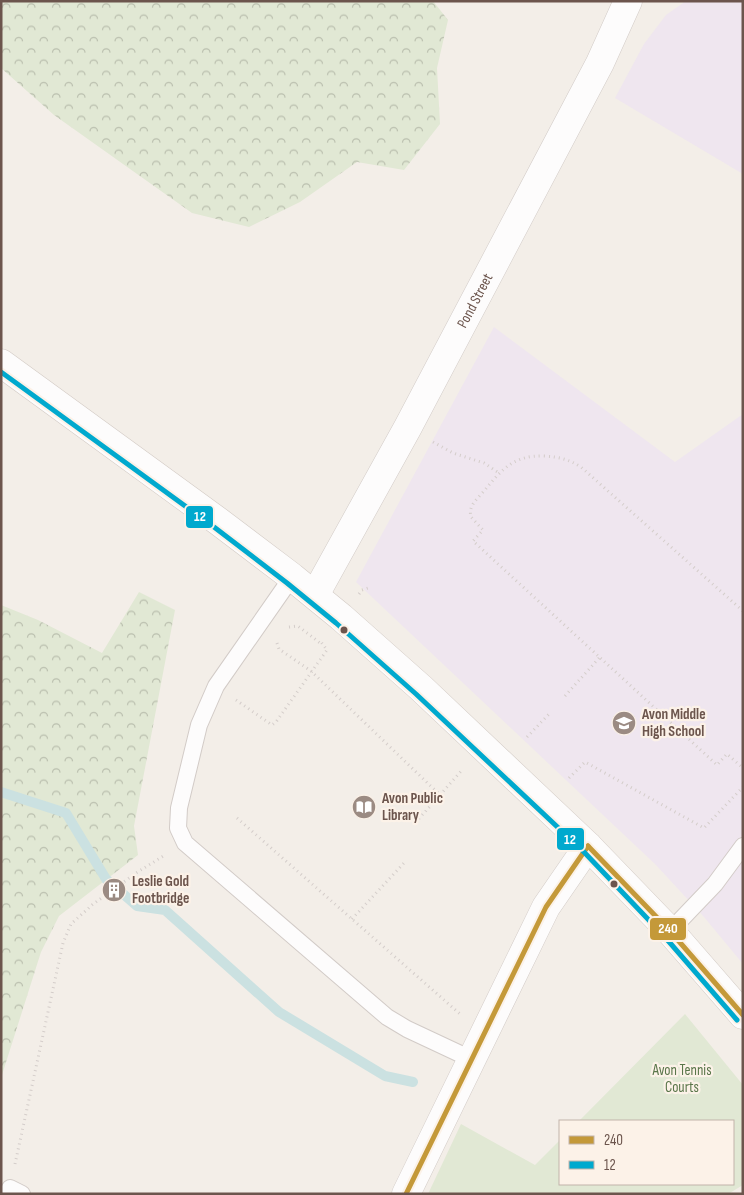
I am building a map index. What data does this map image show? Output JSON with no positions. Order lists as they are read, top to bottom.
{
  "streets": {
    "street": ["Pond Street"]
  },
  "parks": ["Avon Tennis Courts"],
  "places": {
    "school or university": ["Avon Middle High School"],
    "library": ["Avon Public Library"],
    "building": ["Leslie Gold Footbridge"]
  },
  "lines": ["transit line 12", "transit line 240"],
  "legend": ["240", "12"]
}
